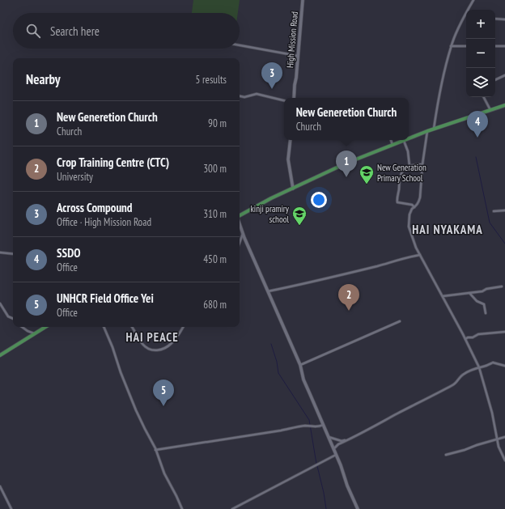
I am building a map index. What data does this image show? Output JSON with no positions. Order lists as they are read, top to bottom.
{
  "streets": {
    "street": ["High Mission Road"]
  },
  "districts": ["HAI NYAKAMA", "HAI PEACE"],
  "places": {
    "school or university": ["New Generation Primary School", "kinji pramiry school"]
  },
  "page": {
    "map_buttons": ["+", "−"],
    "search": "Search here",
    "heading": ["Nearby", "5 results"],
    "pins": [
      "3",
      "4",
      "1",
      "2",
      "5"
    ],
    "popup": ["New Generetion Church", "Church"],
    "list": [
      {
        "mark": "1",
        "name": "New Generetion Church",
        "note": "Church",
        "value": "90 m"
      },
      {
        "mark": "2",
        "name": "Crop Training Centre (CTC)",
        "note": "University",
        "value": "300 m"
      },
      {
        "mark": "3",
        "name": "Across Compound",
        "note": "Office · High Mission Road",
        "value": "310 m"
      },
      {
        "mark": "4",
        "name": "SSDO",
        "note": "Office",
        "value": "450 m"
      },
      {
        "mark": "5",
        "name": "UNHCR Field Office Yei",
        "note": "Office",
        "value": "680 m"
      }
    ]
  }
}
